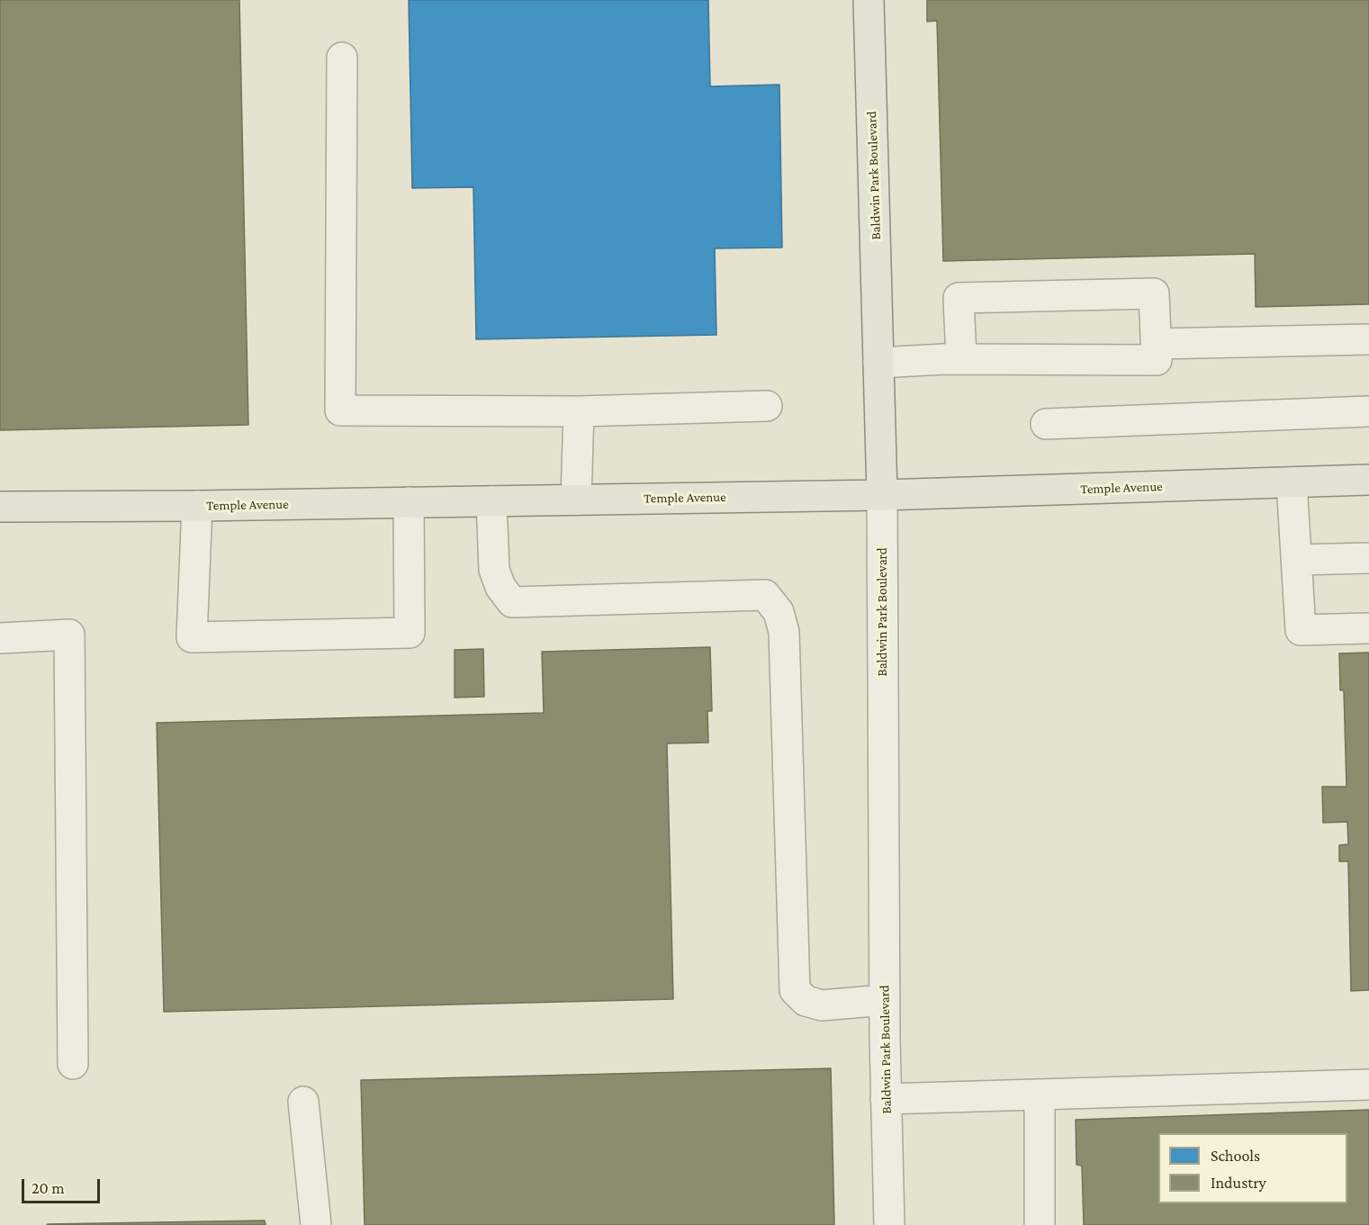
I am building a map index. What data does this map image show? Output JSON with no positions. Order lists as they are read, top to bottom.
{
  "streets": {
    "main road": ["Baldwin Park Boulevard", "Temple Avenue"]
  },
  "crossings": [
    ["Baldwin Park Boulevard", "Temple Avenue"]
  ],
  "legend": ["Schools", "Industry"],
  "scale_bar": "20 m"
}
